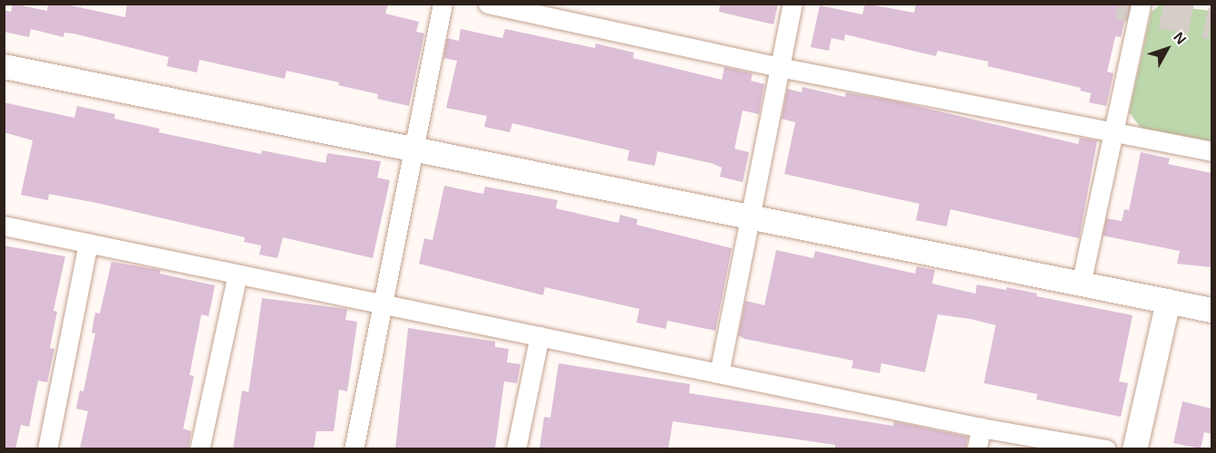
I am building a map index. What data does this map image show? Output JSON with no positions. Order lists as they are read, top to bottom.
{
  "north": "top right"
}
